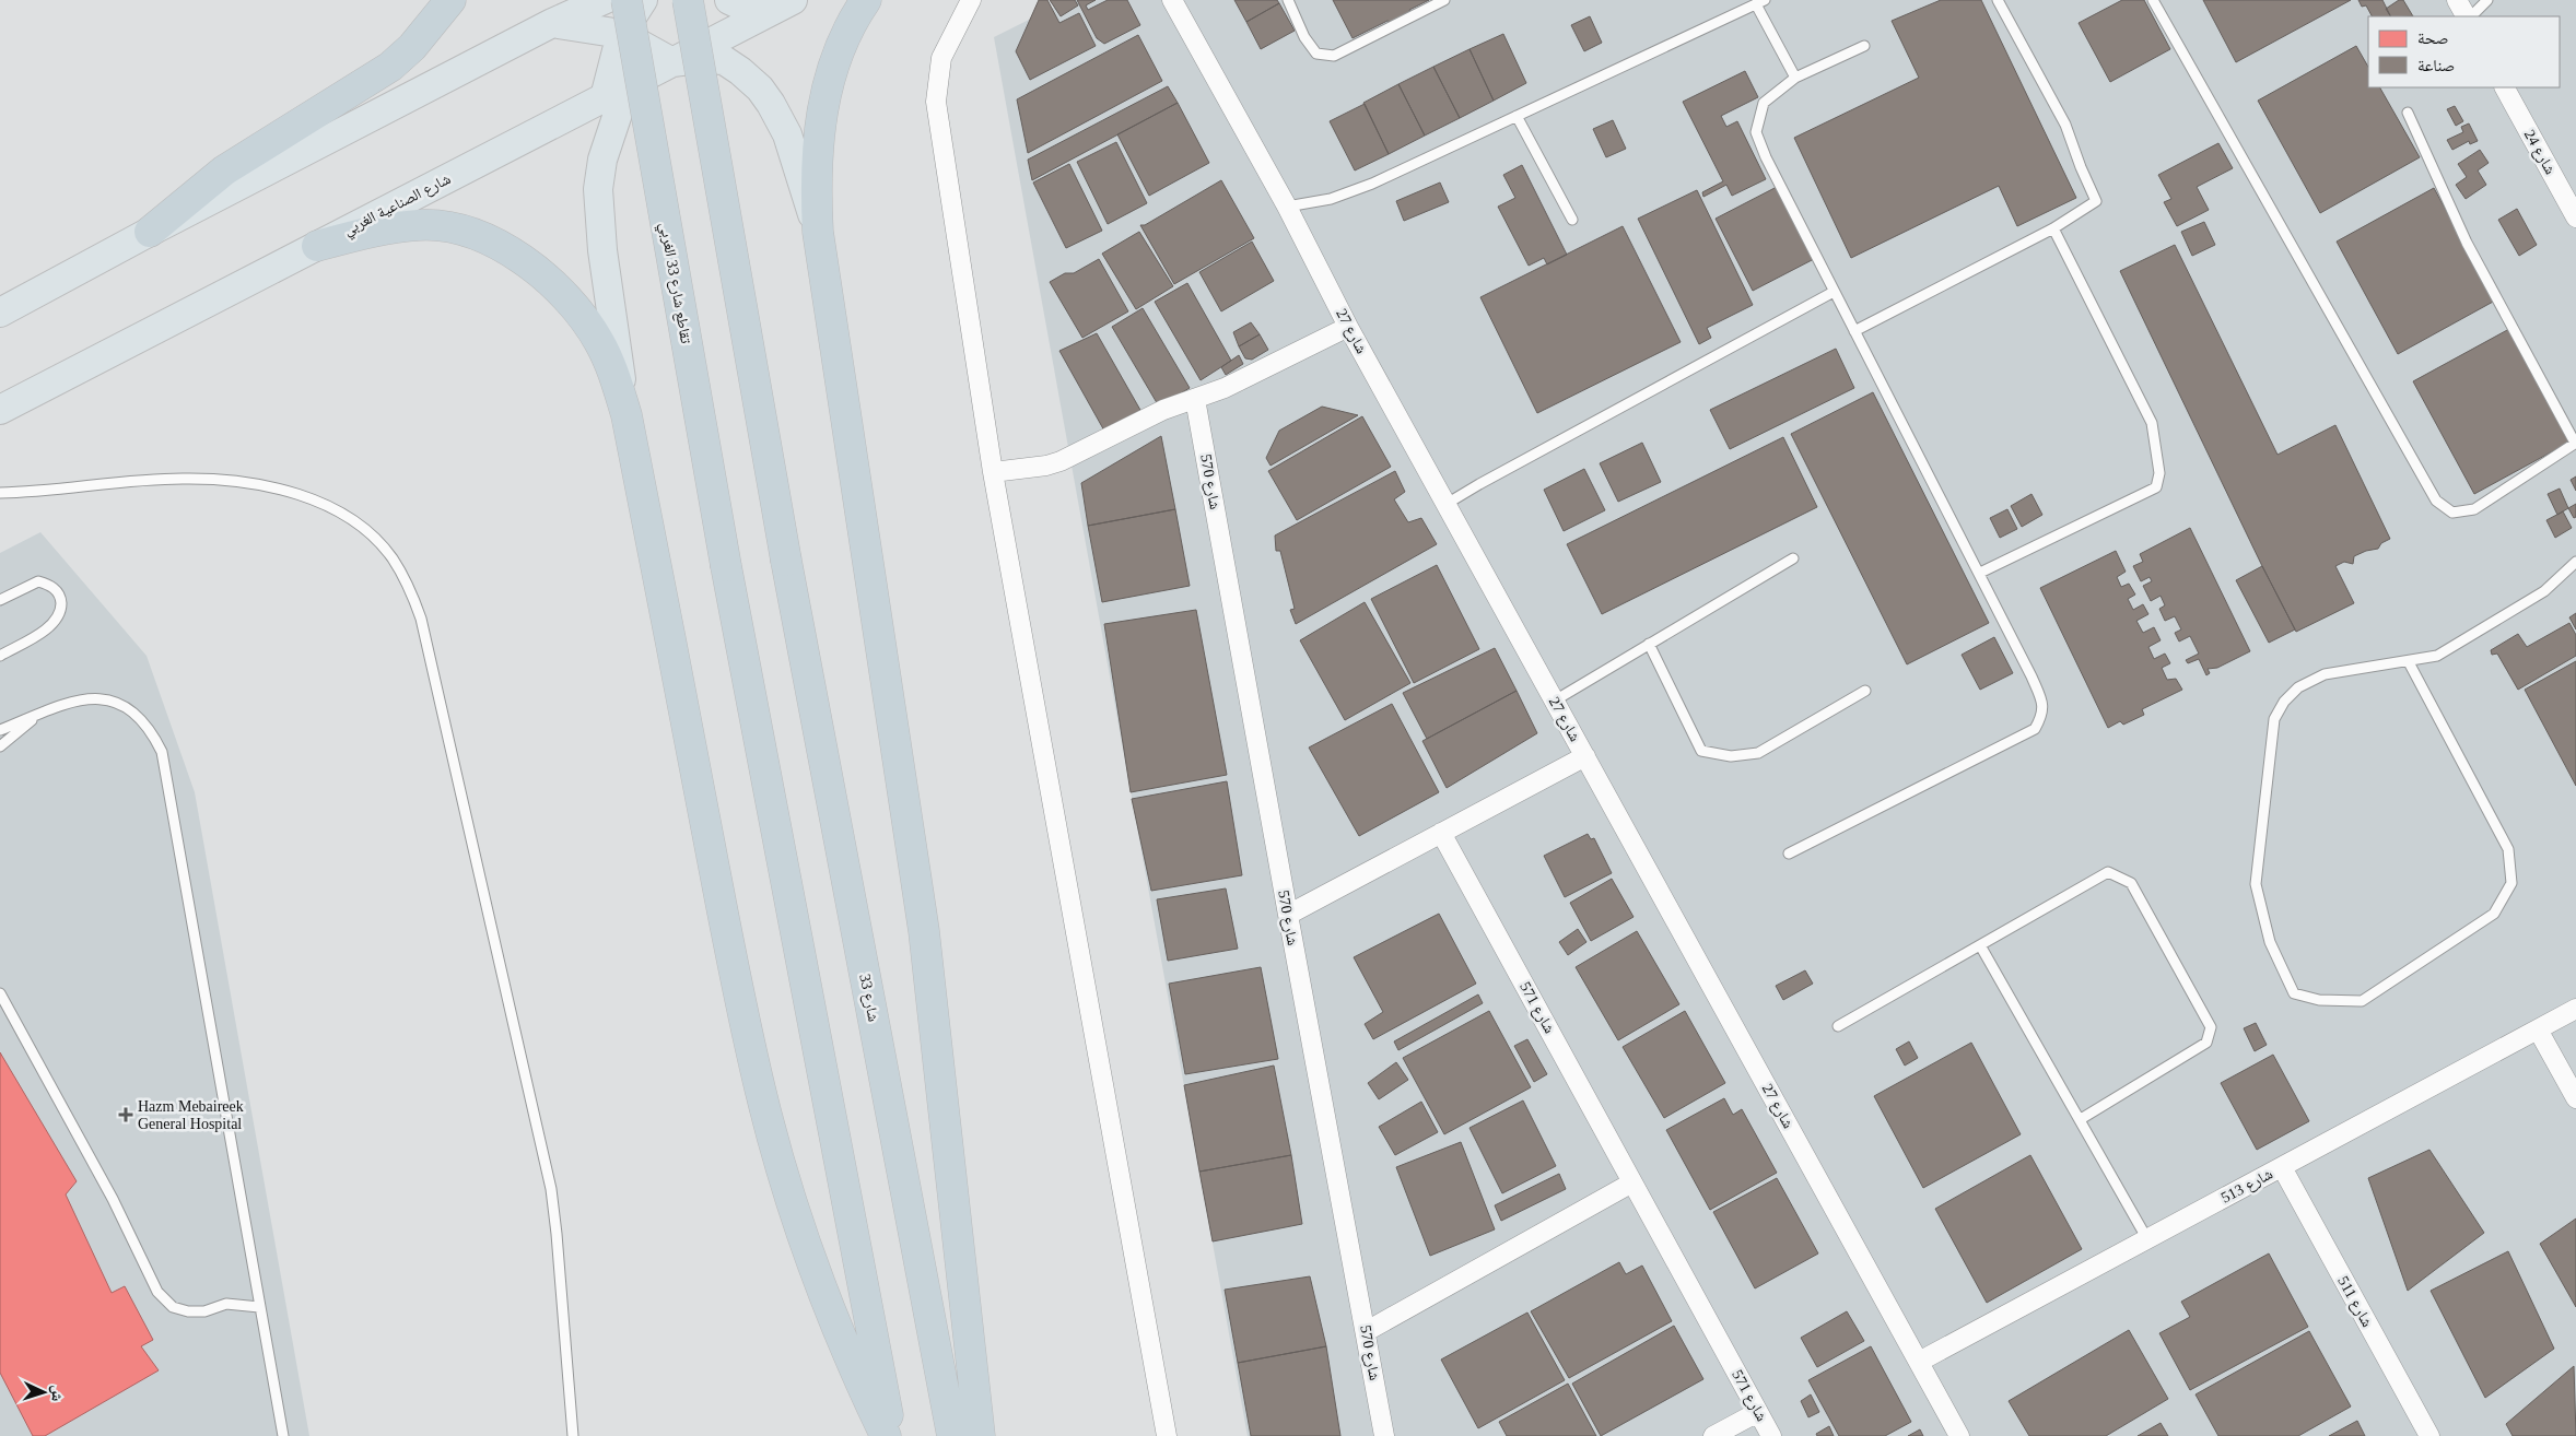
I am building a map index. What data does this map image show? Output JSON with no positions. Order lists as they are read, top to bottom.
{
  "streets": {
    "highway": ["تقاطع شارع 33 الغربي", "شارع 33"],
    "main road": ["شارع الصناعية الغربي"],
    "street": [
      "شارع 24",
      "شارع 27",
      "شارع 570",
      "شارع 571",
      "شارع 513",
      "شارع 511"
    ]
  },
  "crossings": [
    ["شارع 27", "شارع 513"],
    ["شارع 513", "شارع 511"]
  ],
  "places": {
    "health": ["Hazm Mebaireek General Hospital"]
  },
  "legend": ["صحة", "صناعة"],
  "north": "right"
}
